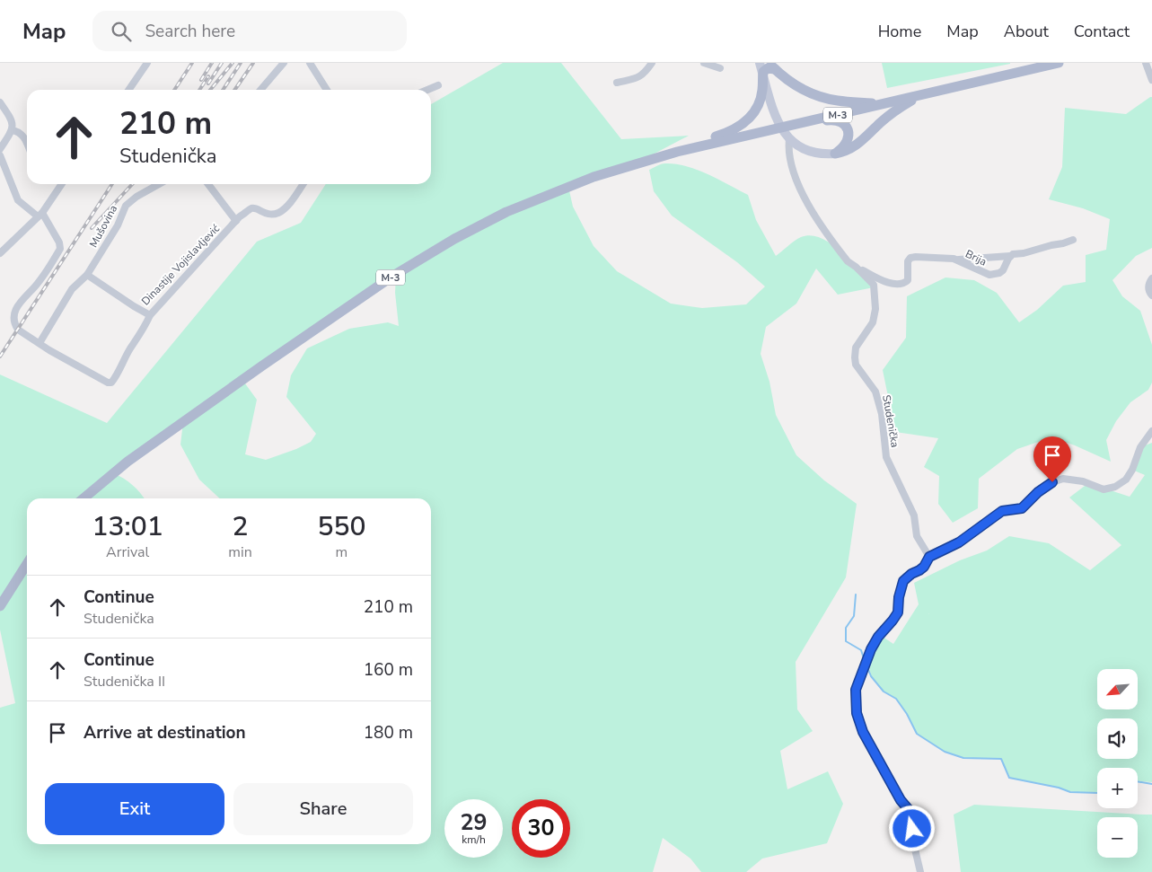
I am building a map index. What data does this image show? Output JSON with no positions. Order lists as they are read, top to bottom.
{
  "streets": {
    "main road": ["M-3"],
    "street": [
      "Mušovina",
      "Brija",
      "Dinastije Vojislavljević",
      "Studenička"
    ]
  },
  "crossings": [
    ["Mušovina", "Dinastije Vojislavljević"],
    ["Brija", "Studenička"]
  ],
  "north": "bottom left",
  "page": {
    "header": "Map",
    "search": "Search here",
    "nav": [
      "Home",
      "Map",
      "About",
      "Contact"
    ],
    "turn": ["210 m", "Studenička"],
    "eta": [
      "13:01",
      "Arrival",
      "2",
      "min",
      "550",
      "m"
    ],
    "list": [
      {
        "name": "Continue",
        "note": "Studenička",
        "value": "210 m"
      },
      {
        "name": "Continue",
        "note": "Studenička II",
        "value": "160 m"
      },
      {
        "name": "Arrive at destination",
        "value": "180 m"
      }
    ],
    "map_buttons": ["+", "−"],
    "buttons": ["Exit", "Share"],
    "speed": "29 km/h",
    "limit": "30"
  }
}
